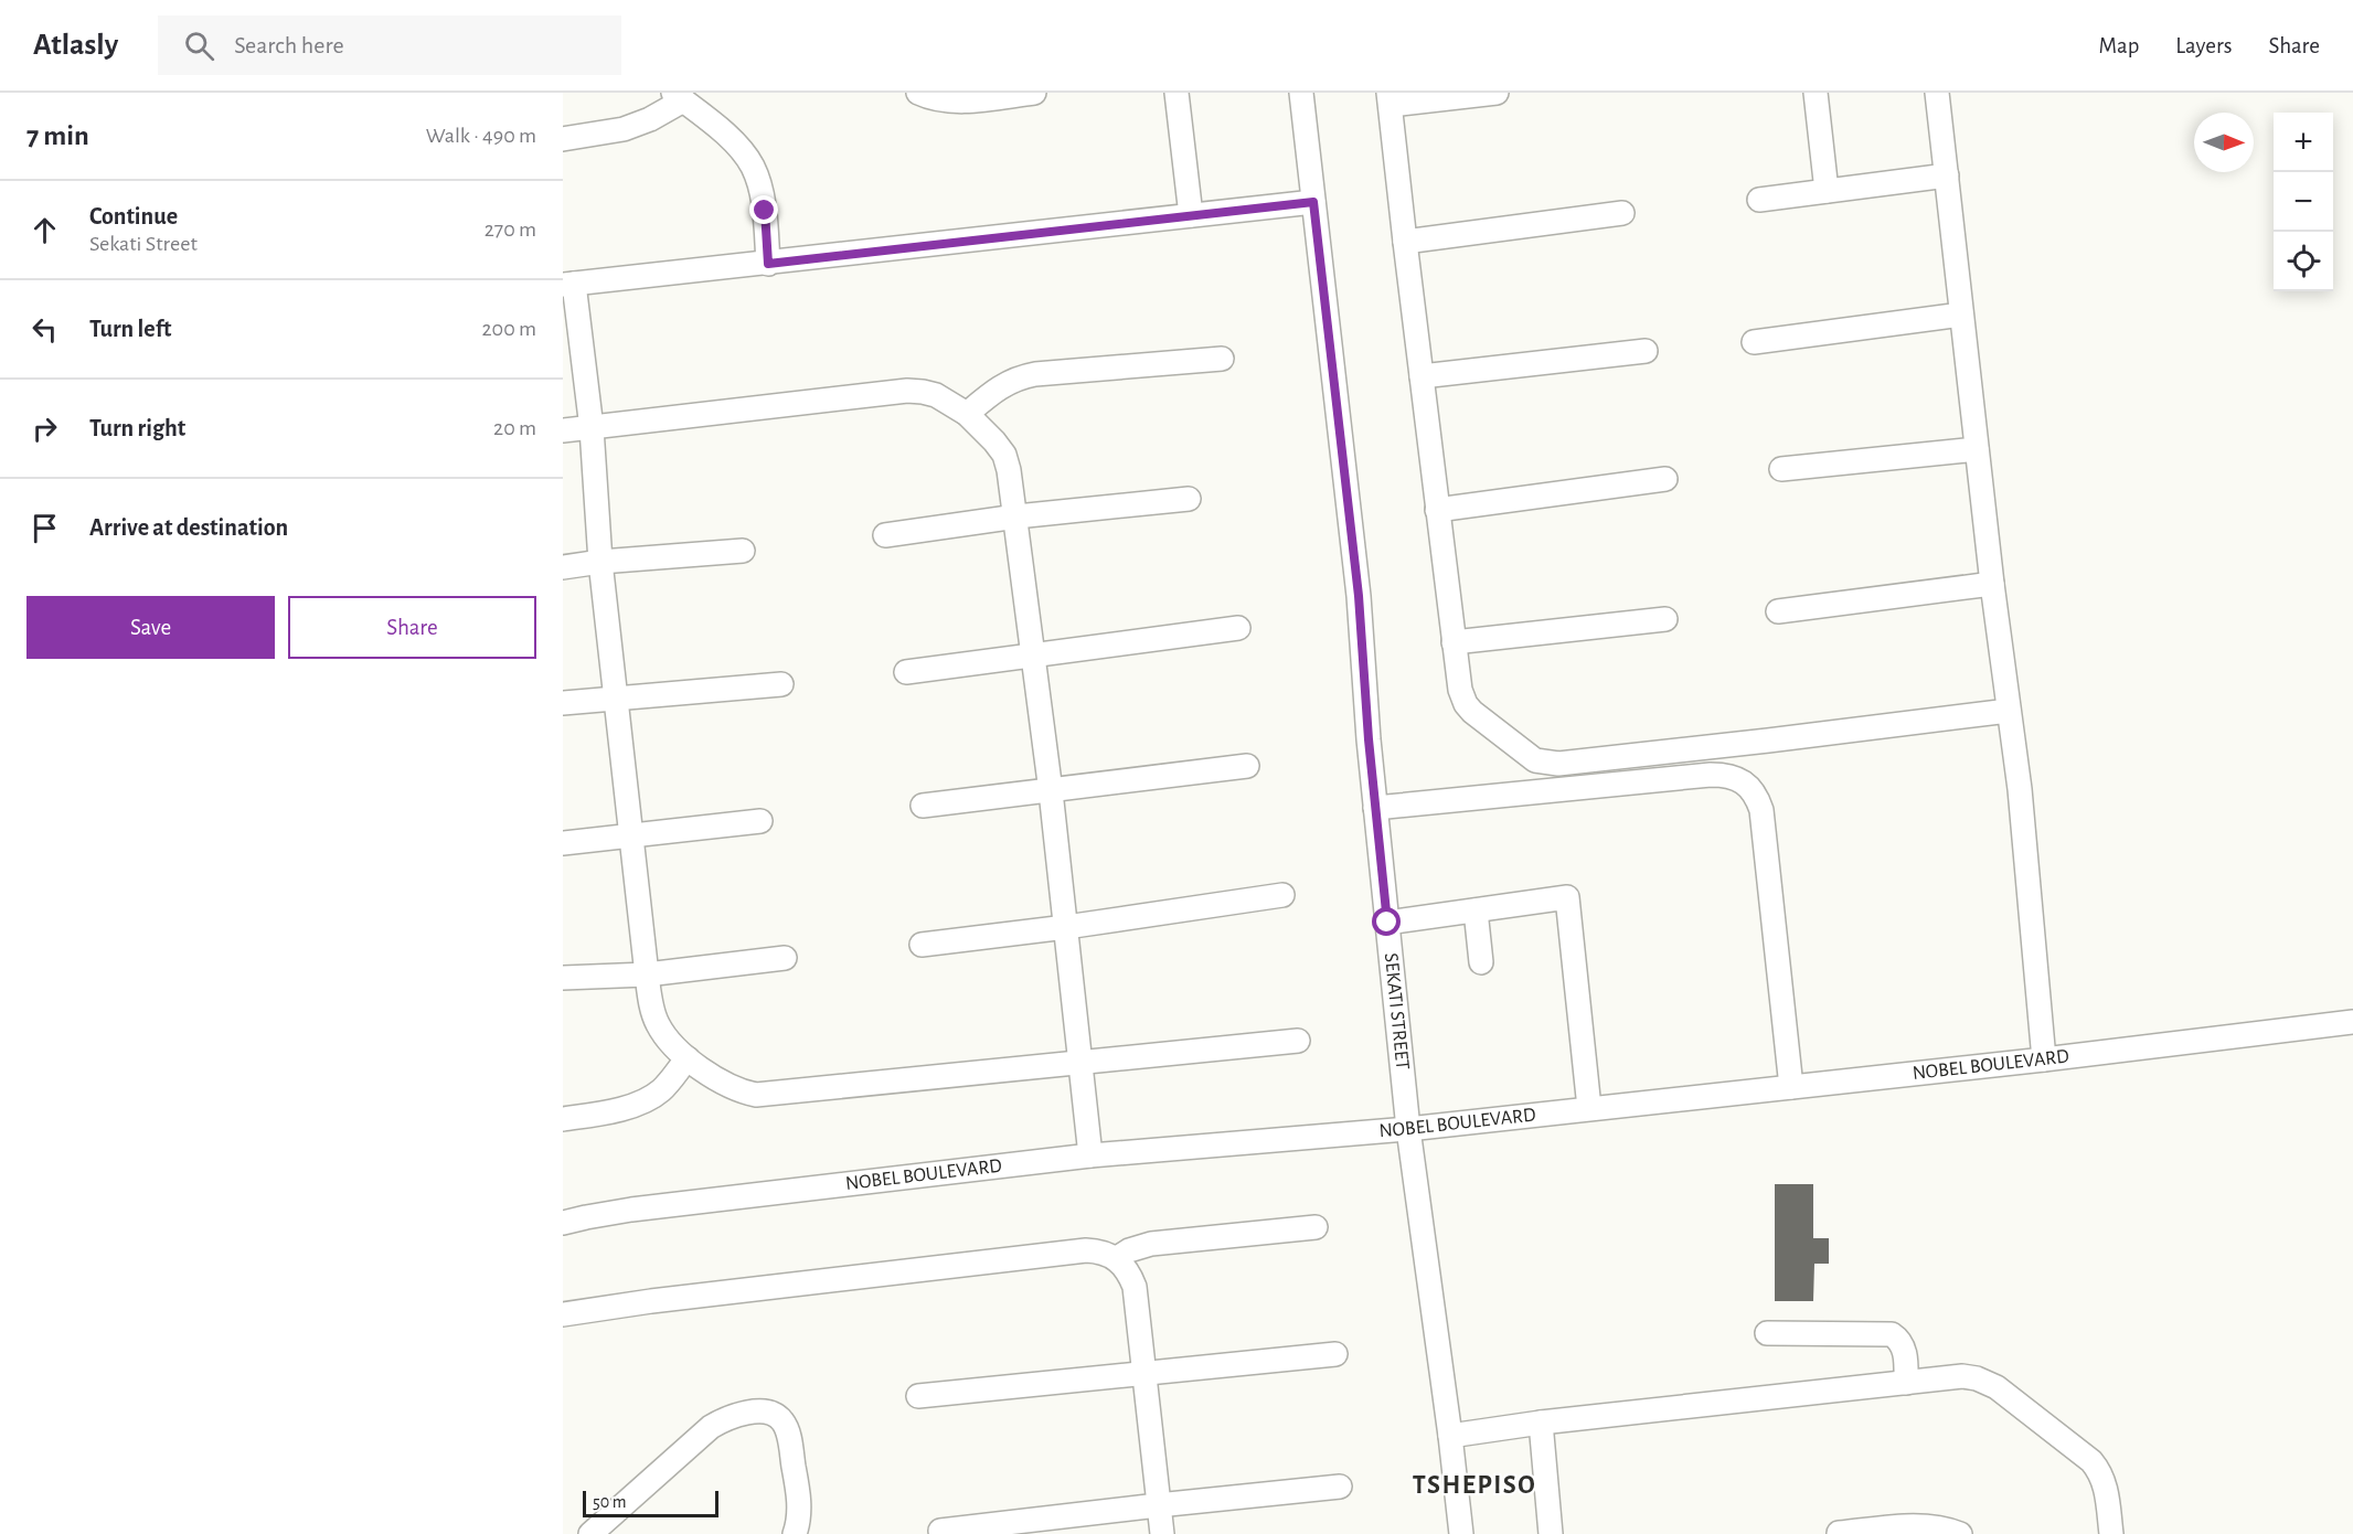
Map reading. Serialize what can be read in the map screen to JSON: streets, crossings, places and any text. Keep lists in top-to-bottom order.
{
  "streets": {
    "street": ["SEKATI STREET", "NOBEL BOULEVARD"]
  },
  "crossings": [
    ["SEKATI STREET", "NOBEL BOULEVARD"]
  ],
  "districts": ["TSHEPISO"],
  "scale_bar": "50 m",
  "north": "right",
  "page": {
    "header": "Atlasly",
    "search": "Search here",
    "nav": ["Map", "Layers", "Share"],
    "heading": ["7 min", "Walk · 490 m"],
    "map_buttons": ["+", "−"],
    "list": [
      ["Continue", "Sekati Street", "270 m"],
      ["Turn left", "200 m"],
      ["Turn right", "20 m"],
      "Arrive at destination"
    ],
    "buttons": ["Save", "Share"],
    "scale": "50 m"
  }
}
